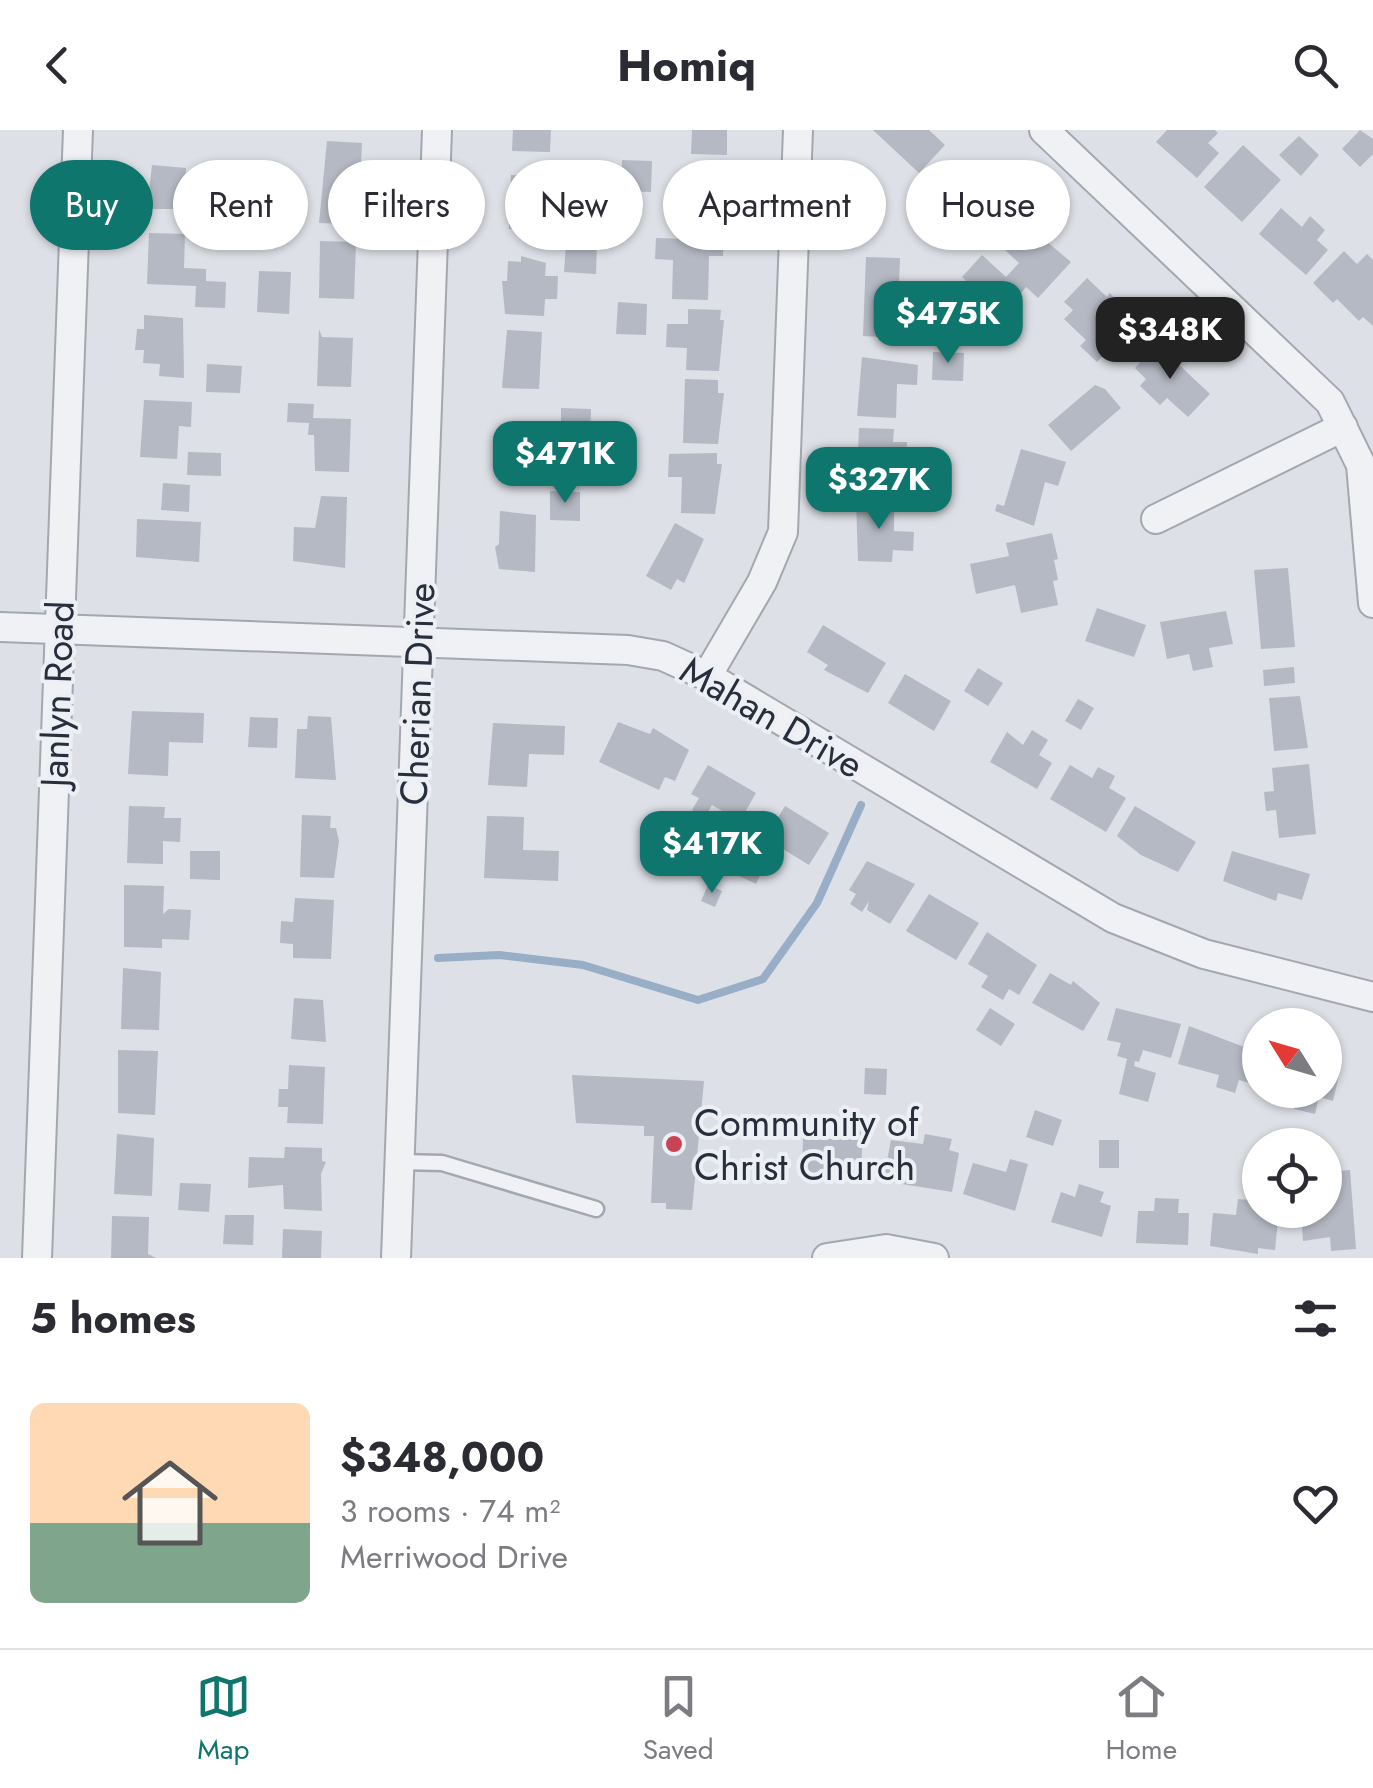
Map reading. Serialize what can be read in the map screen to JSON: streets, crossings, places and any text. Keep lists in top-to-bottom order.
{
  "streets": {
    "street": ["Janlyn Road", "Cherian Drive", "Mahan Drive"]
  },
  "crossings": [
    ["Janlyn Road", "Mahan Drive"],
    ["Cherian Drive", "Mahan Drive"]
  ],
  "places": ["Community of Christ Church"],
  "north": "top left",
  "page": {
    "header": "Homiq",
    "chip": [
      "Buy",
      "Rent",
      "Filters",
      "New",
      "Apartment",
      "House"
    ],
    "price": [
      "$475K",
      "$348K",
      "$471K",
      "$327K",
      "$417K"
    ],
    "heading": "5 homes",
    "list": [
      {
        "name": "$348,000",
        "note": "3 rooms · 74 m² · Merriwood Drive"
      }
    ],
    "tabs": ["Map", "Saved", "Home"]
  }
}
